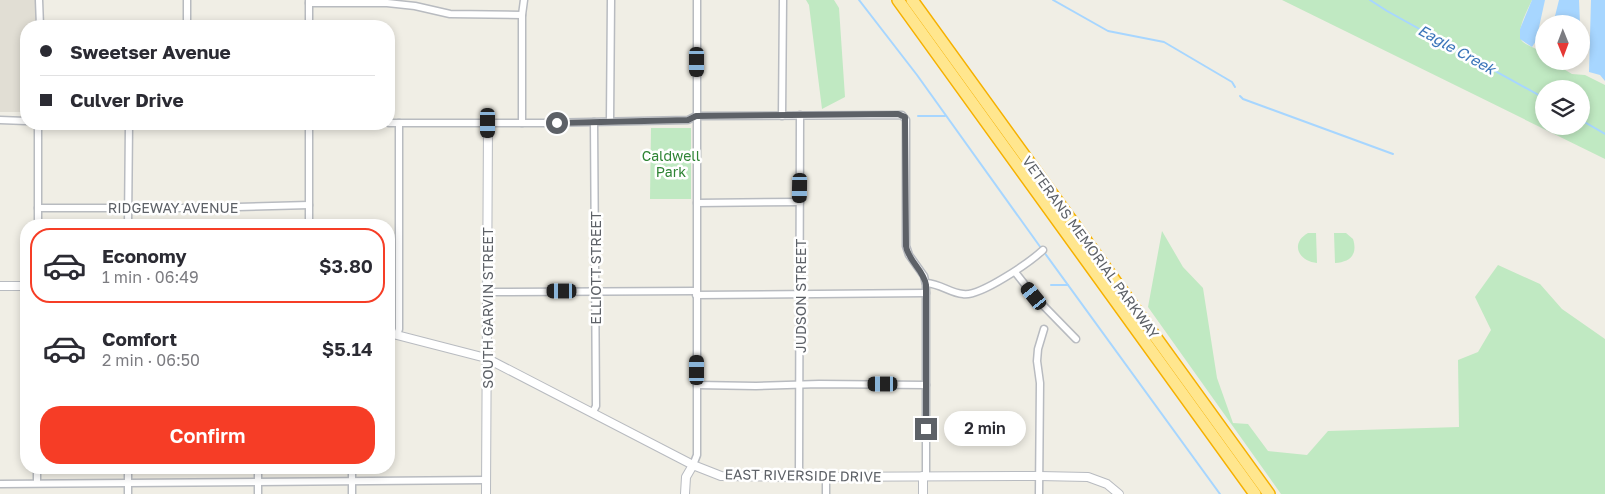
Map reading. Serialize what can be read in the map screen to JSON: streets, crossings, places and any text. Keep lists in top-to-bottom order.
{
  "streets": {
    "highway": ["VETERANS MEMORIAL PARKWAY"],
    "street": [
      "RIDGEWAY AVENUE",
      "ELLIOTT STREET",
      "JUDSON STREET",
      "SOUTH GARVIN STREET",
      "EAST RIVERSIDE DRIVE"
    ]
  },
  "crossings": [
    ["ELLIOTT STREET", "EAST RIVERSIDE DRIVE"],
    ["JUDSON STREET", "EAST RIVERSIDE DRIVE"],
    ["SOUTH GARVIN STREET", "EAST RIVERSIDE DRIVE"]
  ],
  "water": ["Eagle Creek"],
  "parks": ["Caldwell Park"],
  "north": "bottom",
  "page": {
    "banner": ["Sweetser Avenue", "Culver Drive"],
    "list": [
      {
        "name": "Economy",
        "note": "1 min · 06:49",
        "value": "$3.80"
      },
      {
        "name": "Comfort",
        "note": "2 min · 06:50",
        "value": "$5.14"
      }
    ],
    "buttons": "Confirm",
    "bubble": "2 min"
  }
}
